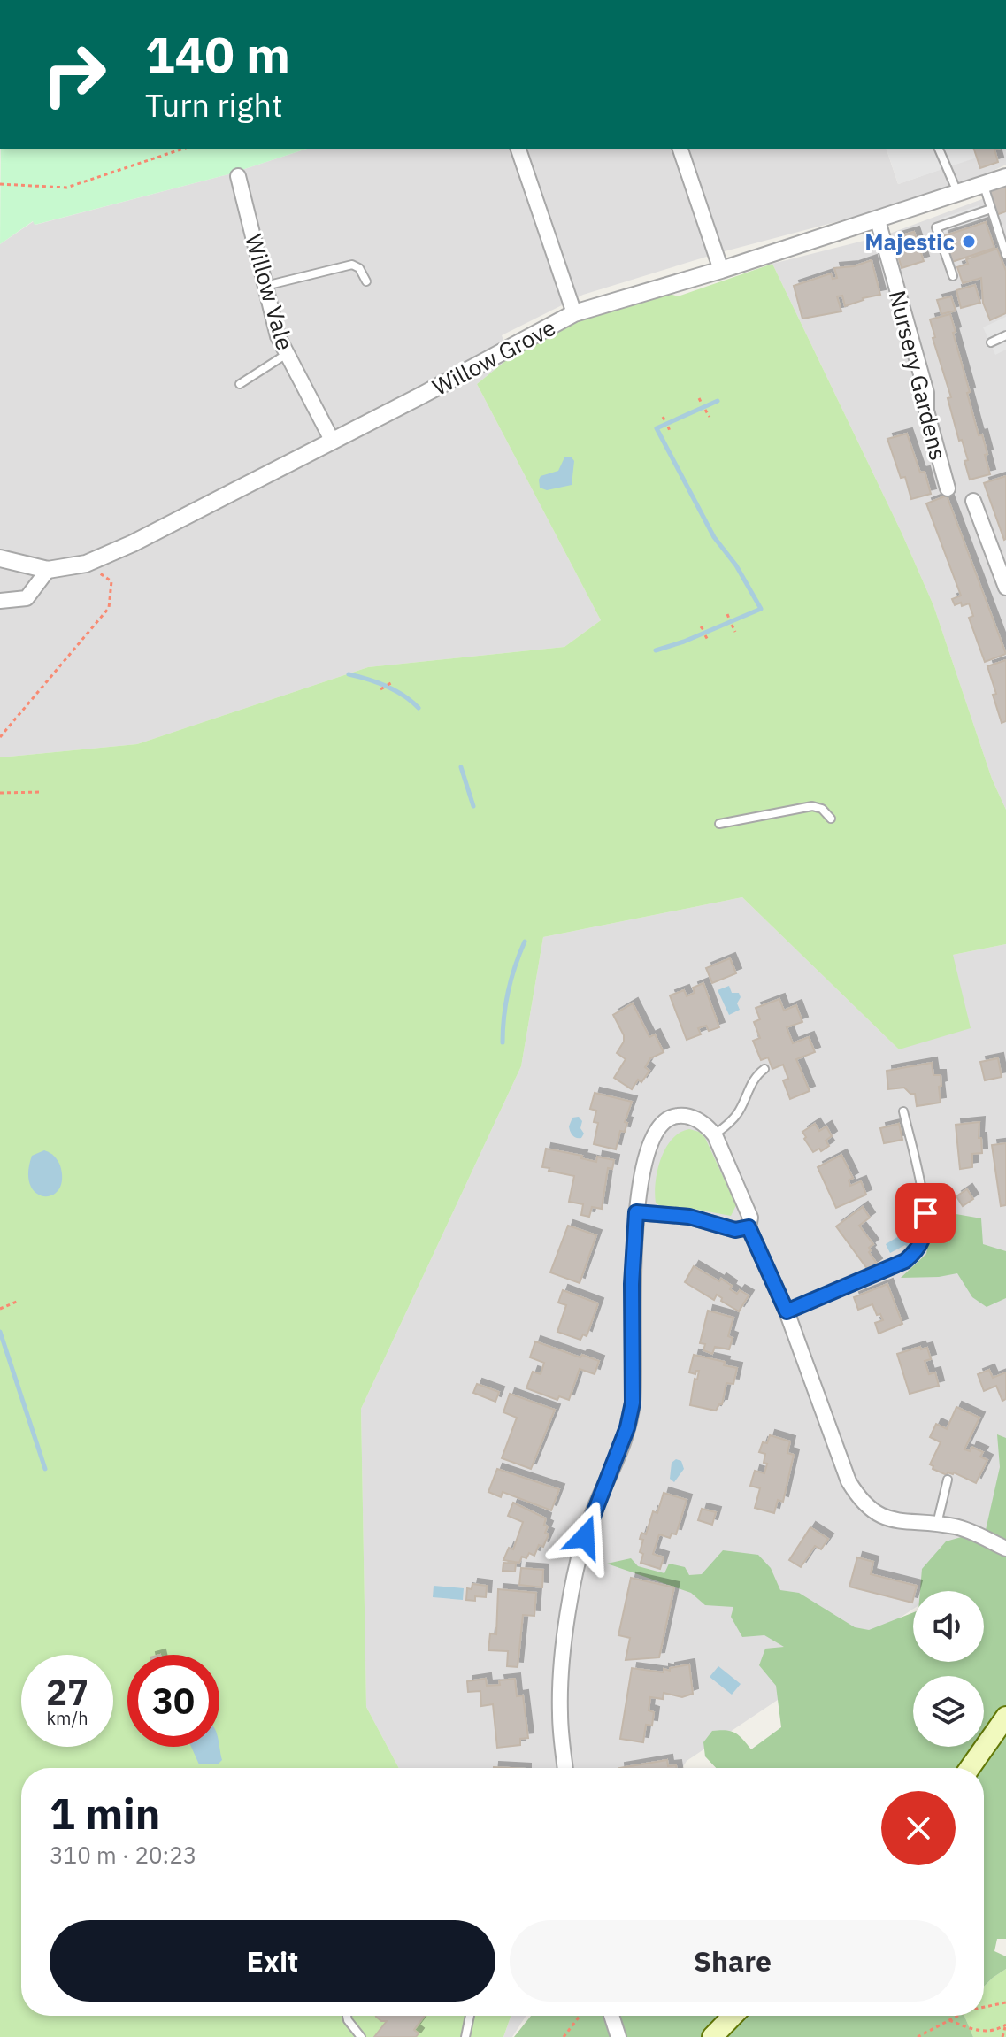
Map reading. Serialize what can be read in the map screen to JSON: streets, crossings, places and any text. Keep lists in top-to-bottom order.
{
  "streets": {
    "street": ["Willow Vale", "Willow Grove", "Nursery Gardens"]
  },
  "crossings": [
    ["Willow Vale", "Willow Grove"],
    ["Willow Grove", "Nursery Gardens"]
  ],
  "places": ["Majestic"],
  "page": {
    "turn": ["140 m", "Turn right"],
    "speed": "27 km/h",
    "limit": "30",
    "heading": ["1 min", "310 m · 20:23"],
    "buttons": ["Exit", "Share"]
  }
}
